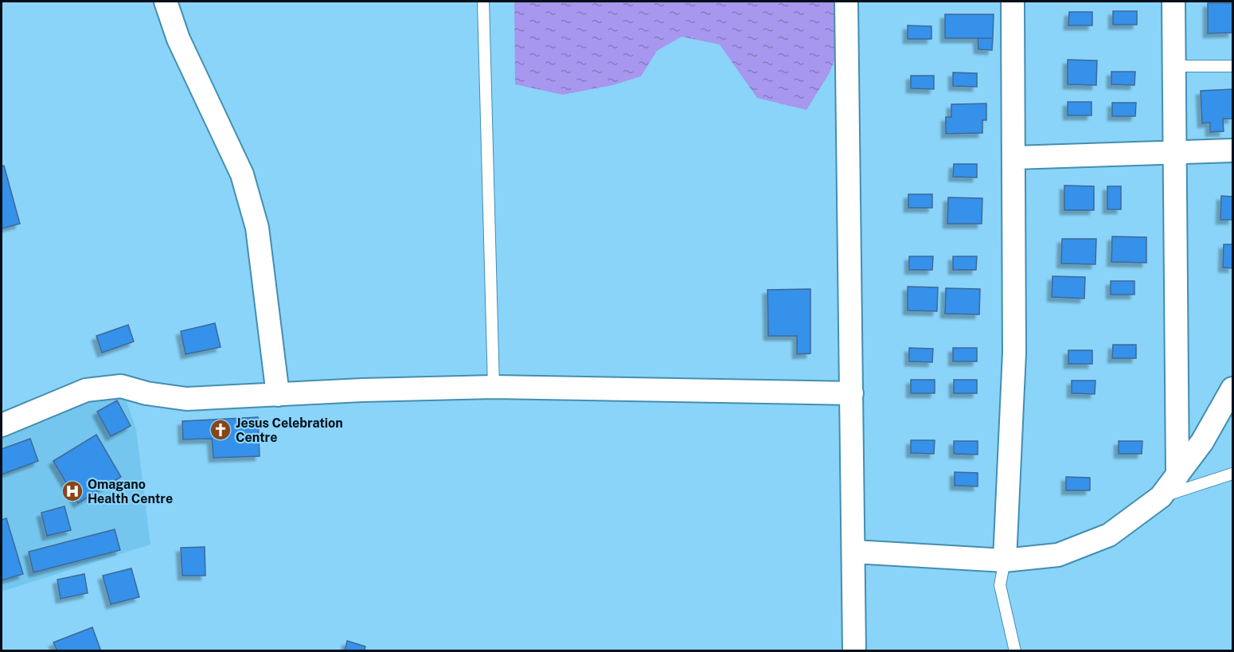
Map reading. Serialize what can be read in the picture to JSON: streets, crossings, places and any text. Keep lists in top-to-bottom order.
{
  "places": {
    "church": ["Jesus Celebration Centre"],
    "hospital": ["Omagano Health Centre"]
  }
}
